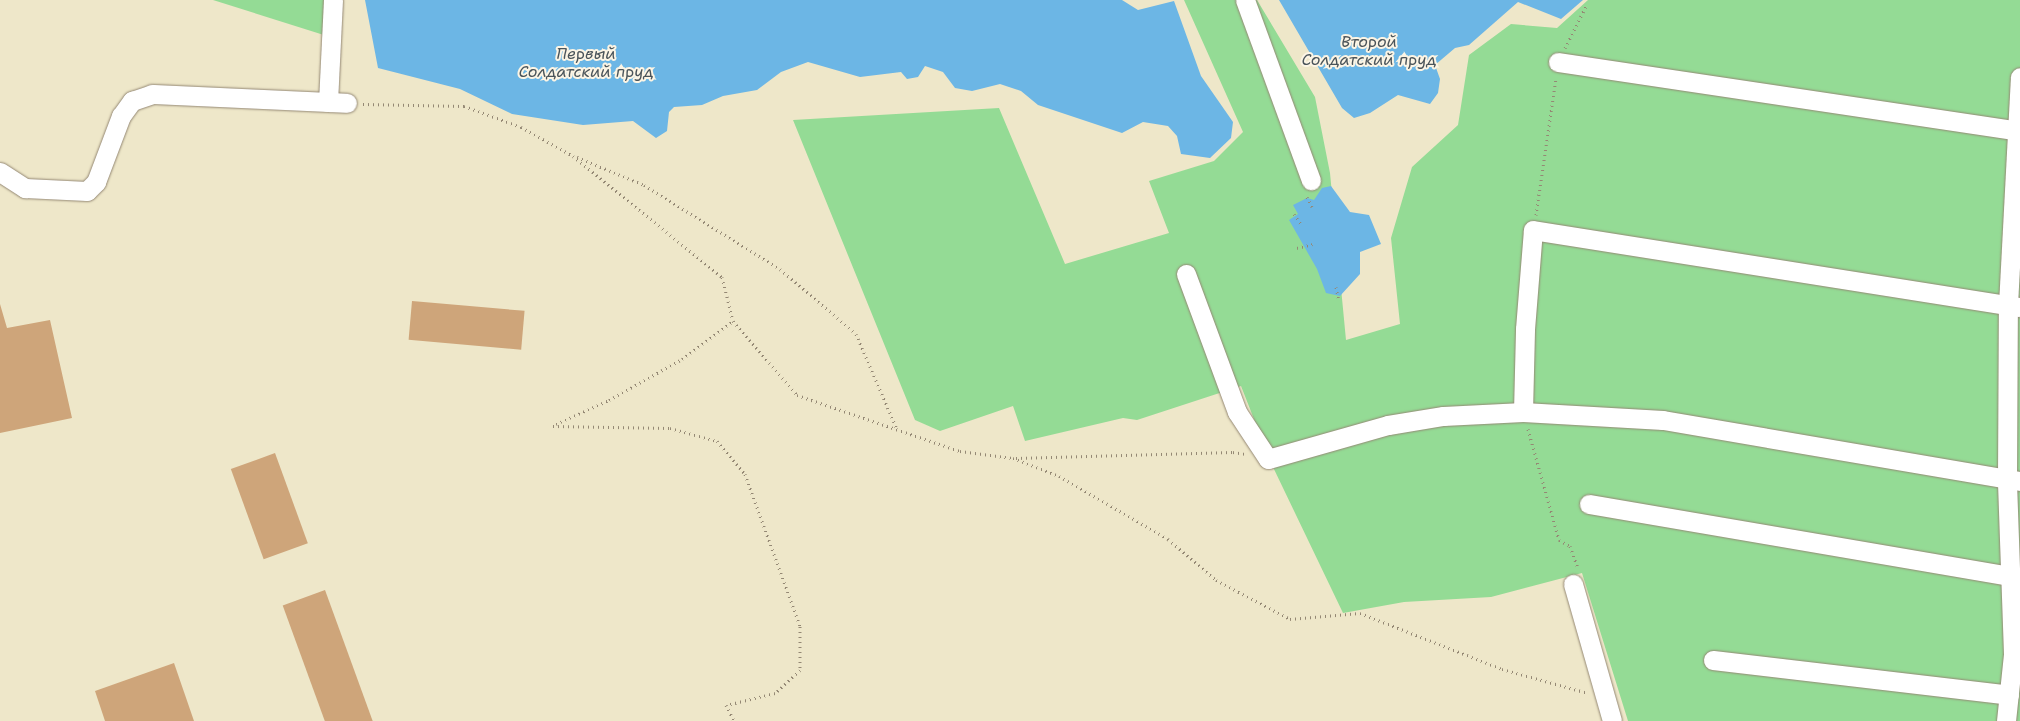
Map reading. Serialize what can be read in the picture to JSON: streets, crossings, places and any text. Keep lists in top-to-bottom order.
{
  "water": ["Второй Солдатский пруд", "Первый Солдатский пруд"]
}
